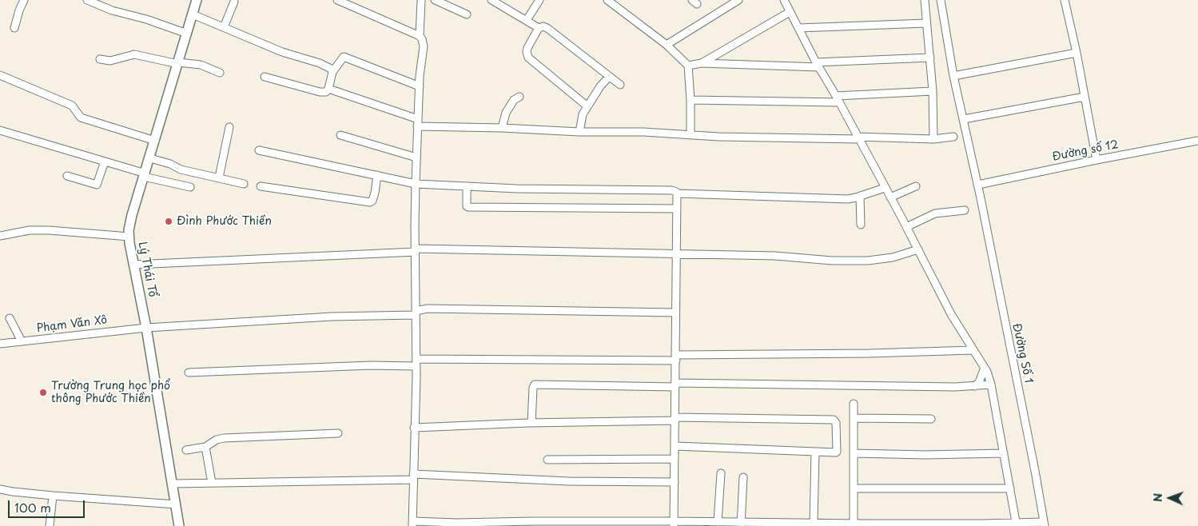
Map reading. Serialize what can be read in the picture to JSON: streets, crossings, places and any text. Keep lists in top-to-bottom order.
{
  "streets": {
    "main road": ["Lý Thái Tổ"],
    "street": ["Đường số 12", "Phạm Văn Xô", "Đường Số 1"]
  },
  "crossings": [
    ["Đường số 12", "Đường Số 1"],
    ["Lý Thái Tổ", "Phạm Văn Xô"]
  ],
  "places": ["Đình Phước Thiền", "Trường Trung học phổ thông Phước Thiền"],
  "scale_bar": "100 m",
  "north": "left"
}
